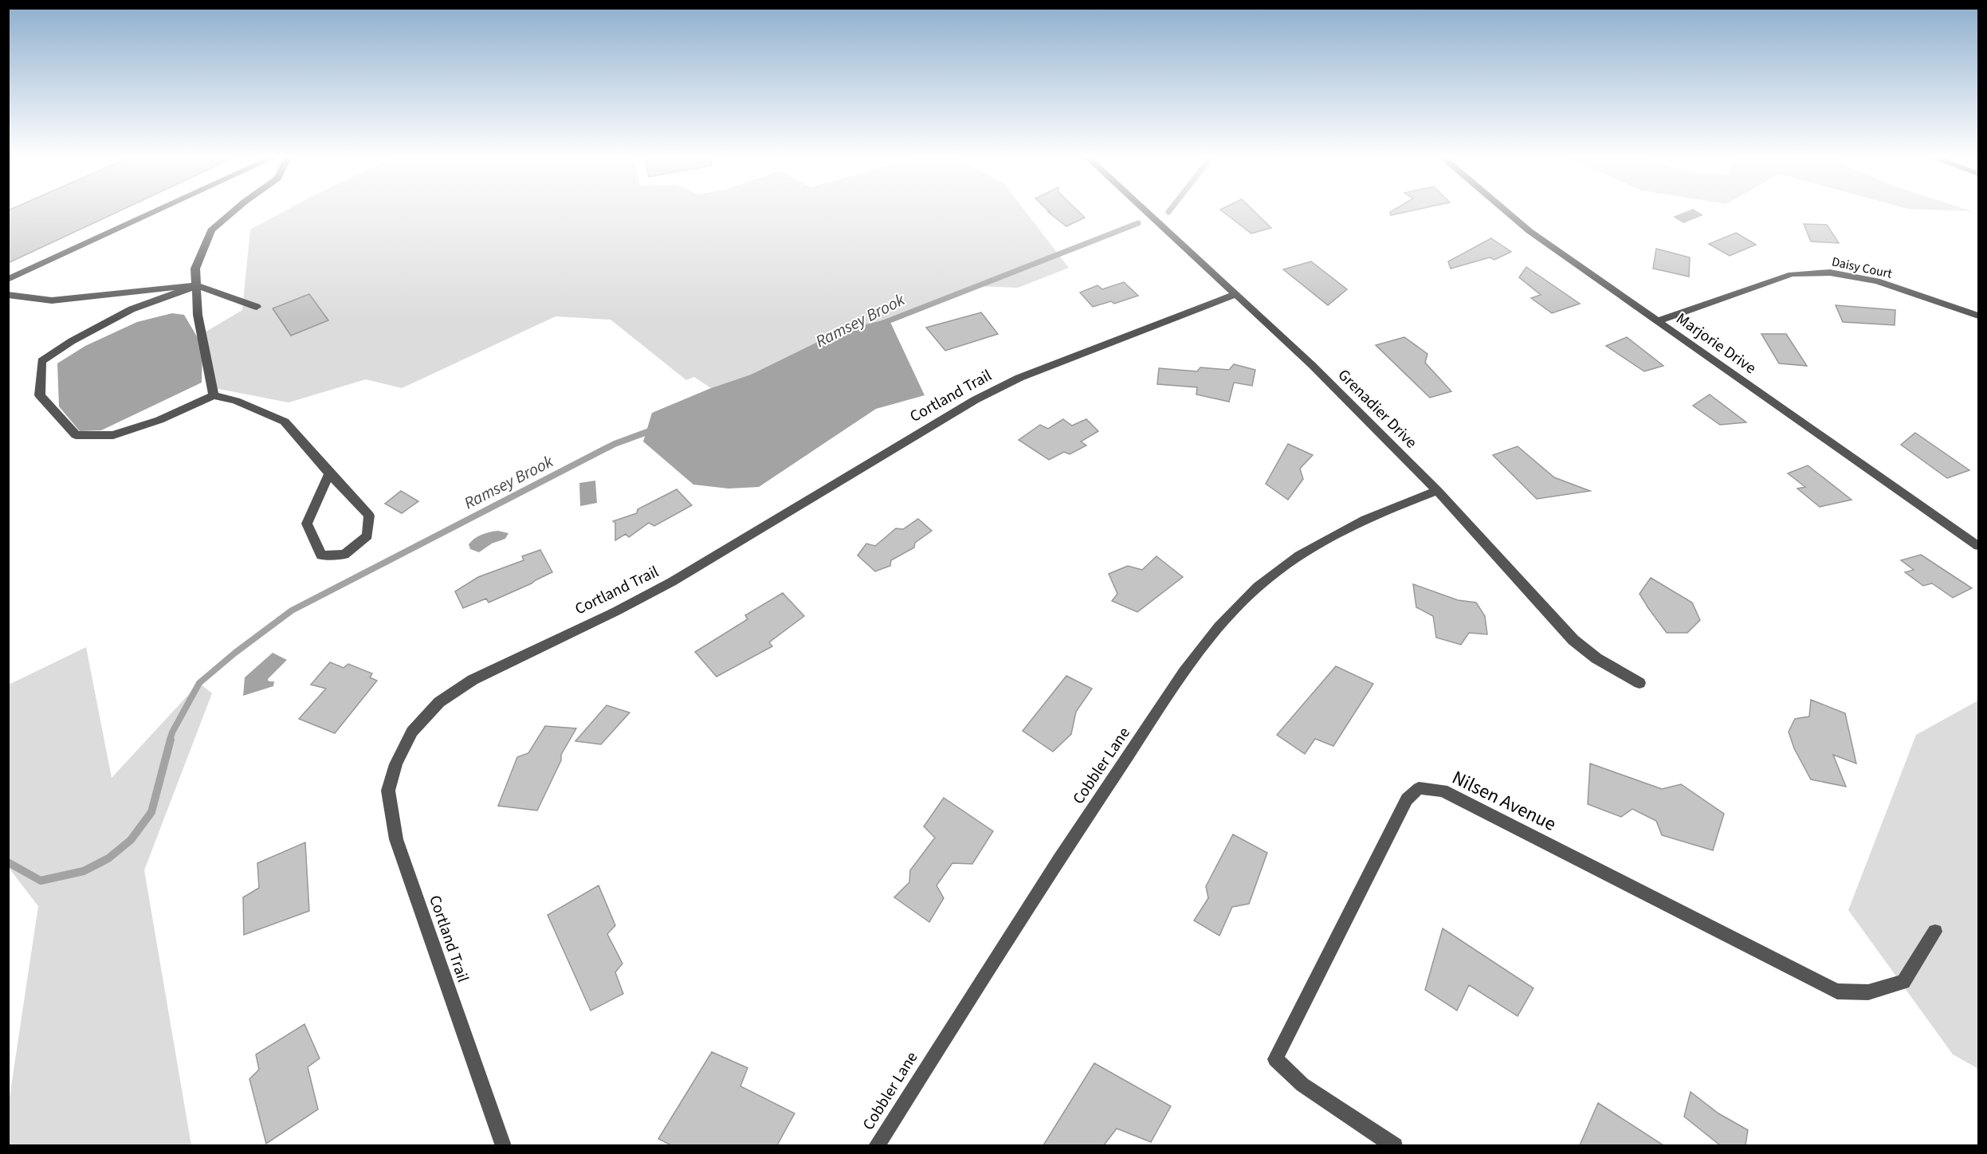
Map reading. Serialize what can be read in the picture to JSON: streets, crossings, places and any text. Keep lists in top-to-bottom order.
{
  "streets": {
    "street": [
      "Daisy Court",
      "Marjorie Drive",
      "Cortland Trail",
      "Grenadier Drive",
      "Cobbler Lane",
      "Nilsen Avenue"
    ]
  },
  "crossings": [
    ["Daisy Court", "Marjorie Drive"],
    ["Cortland Trail", "Grenadier Drive"],
    ["Grenadier Drive", "Cobbler Lane"]
  ],
  "water": ["Ramsey Brook"]
}
